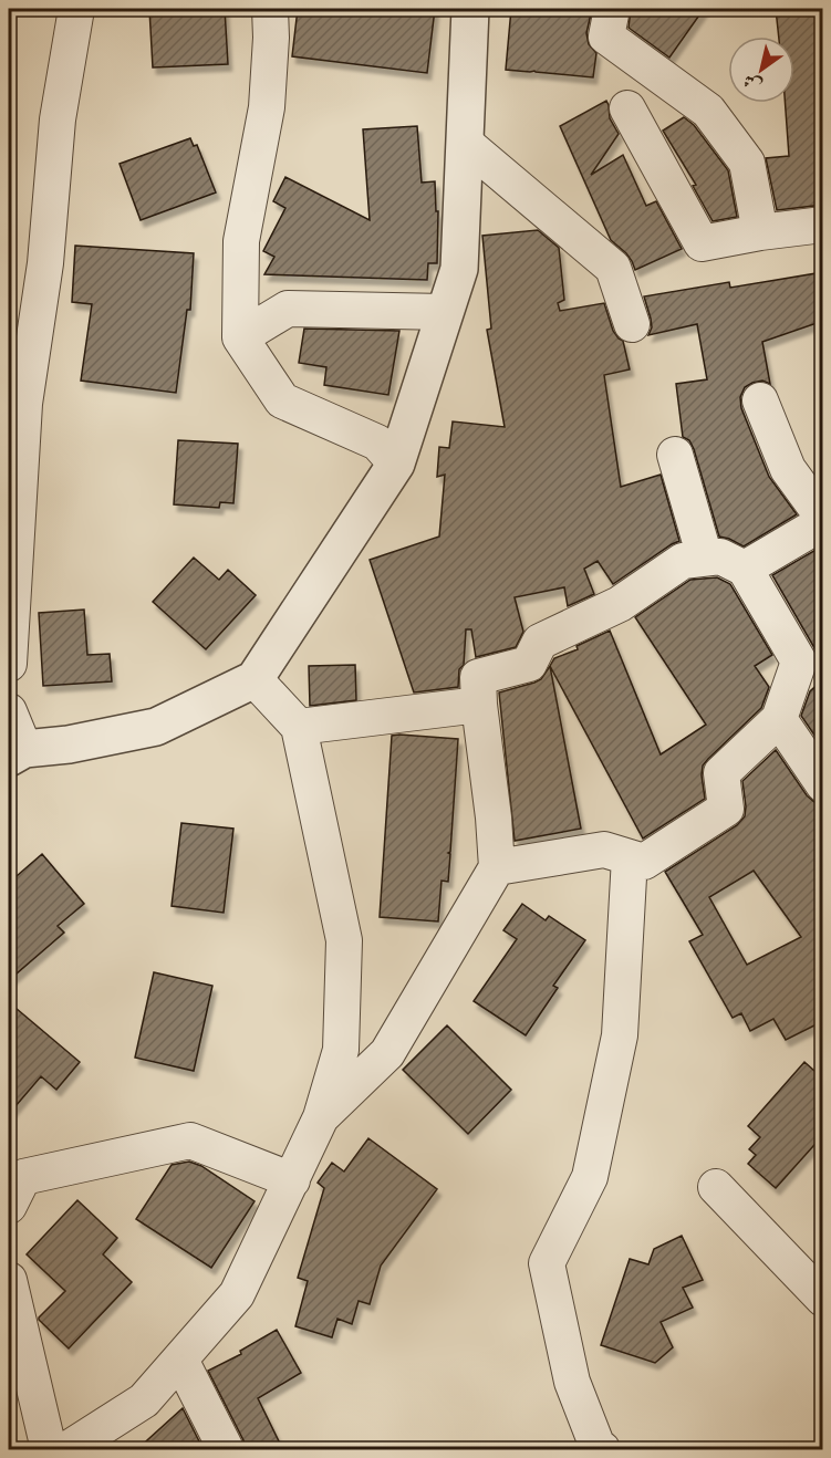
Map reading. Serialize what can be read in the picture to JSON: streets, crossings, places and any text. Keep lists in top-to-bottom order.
{
  "north": "bottom left"
}
